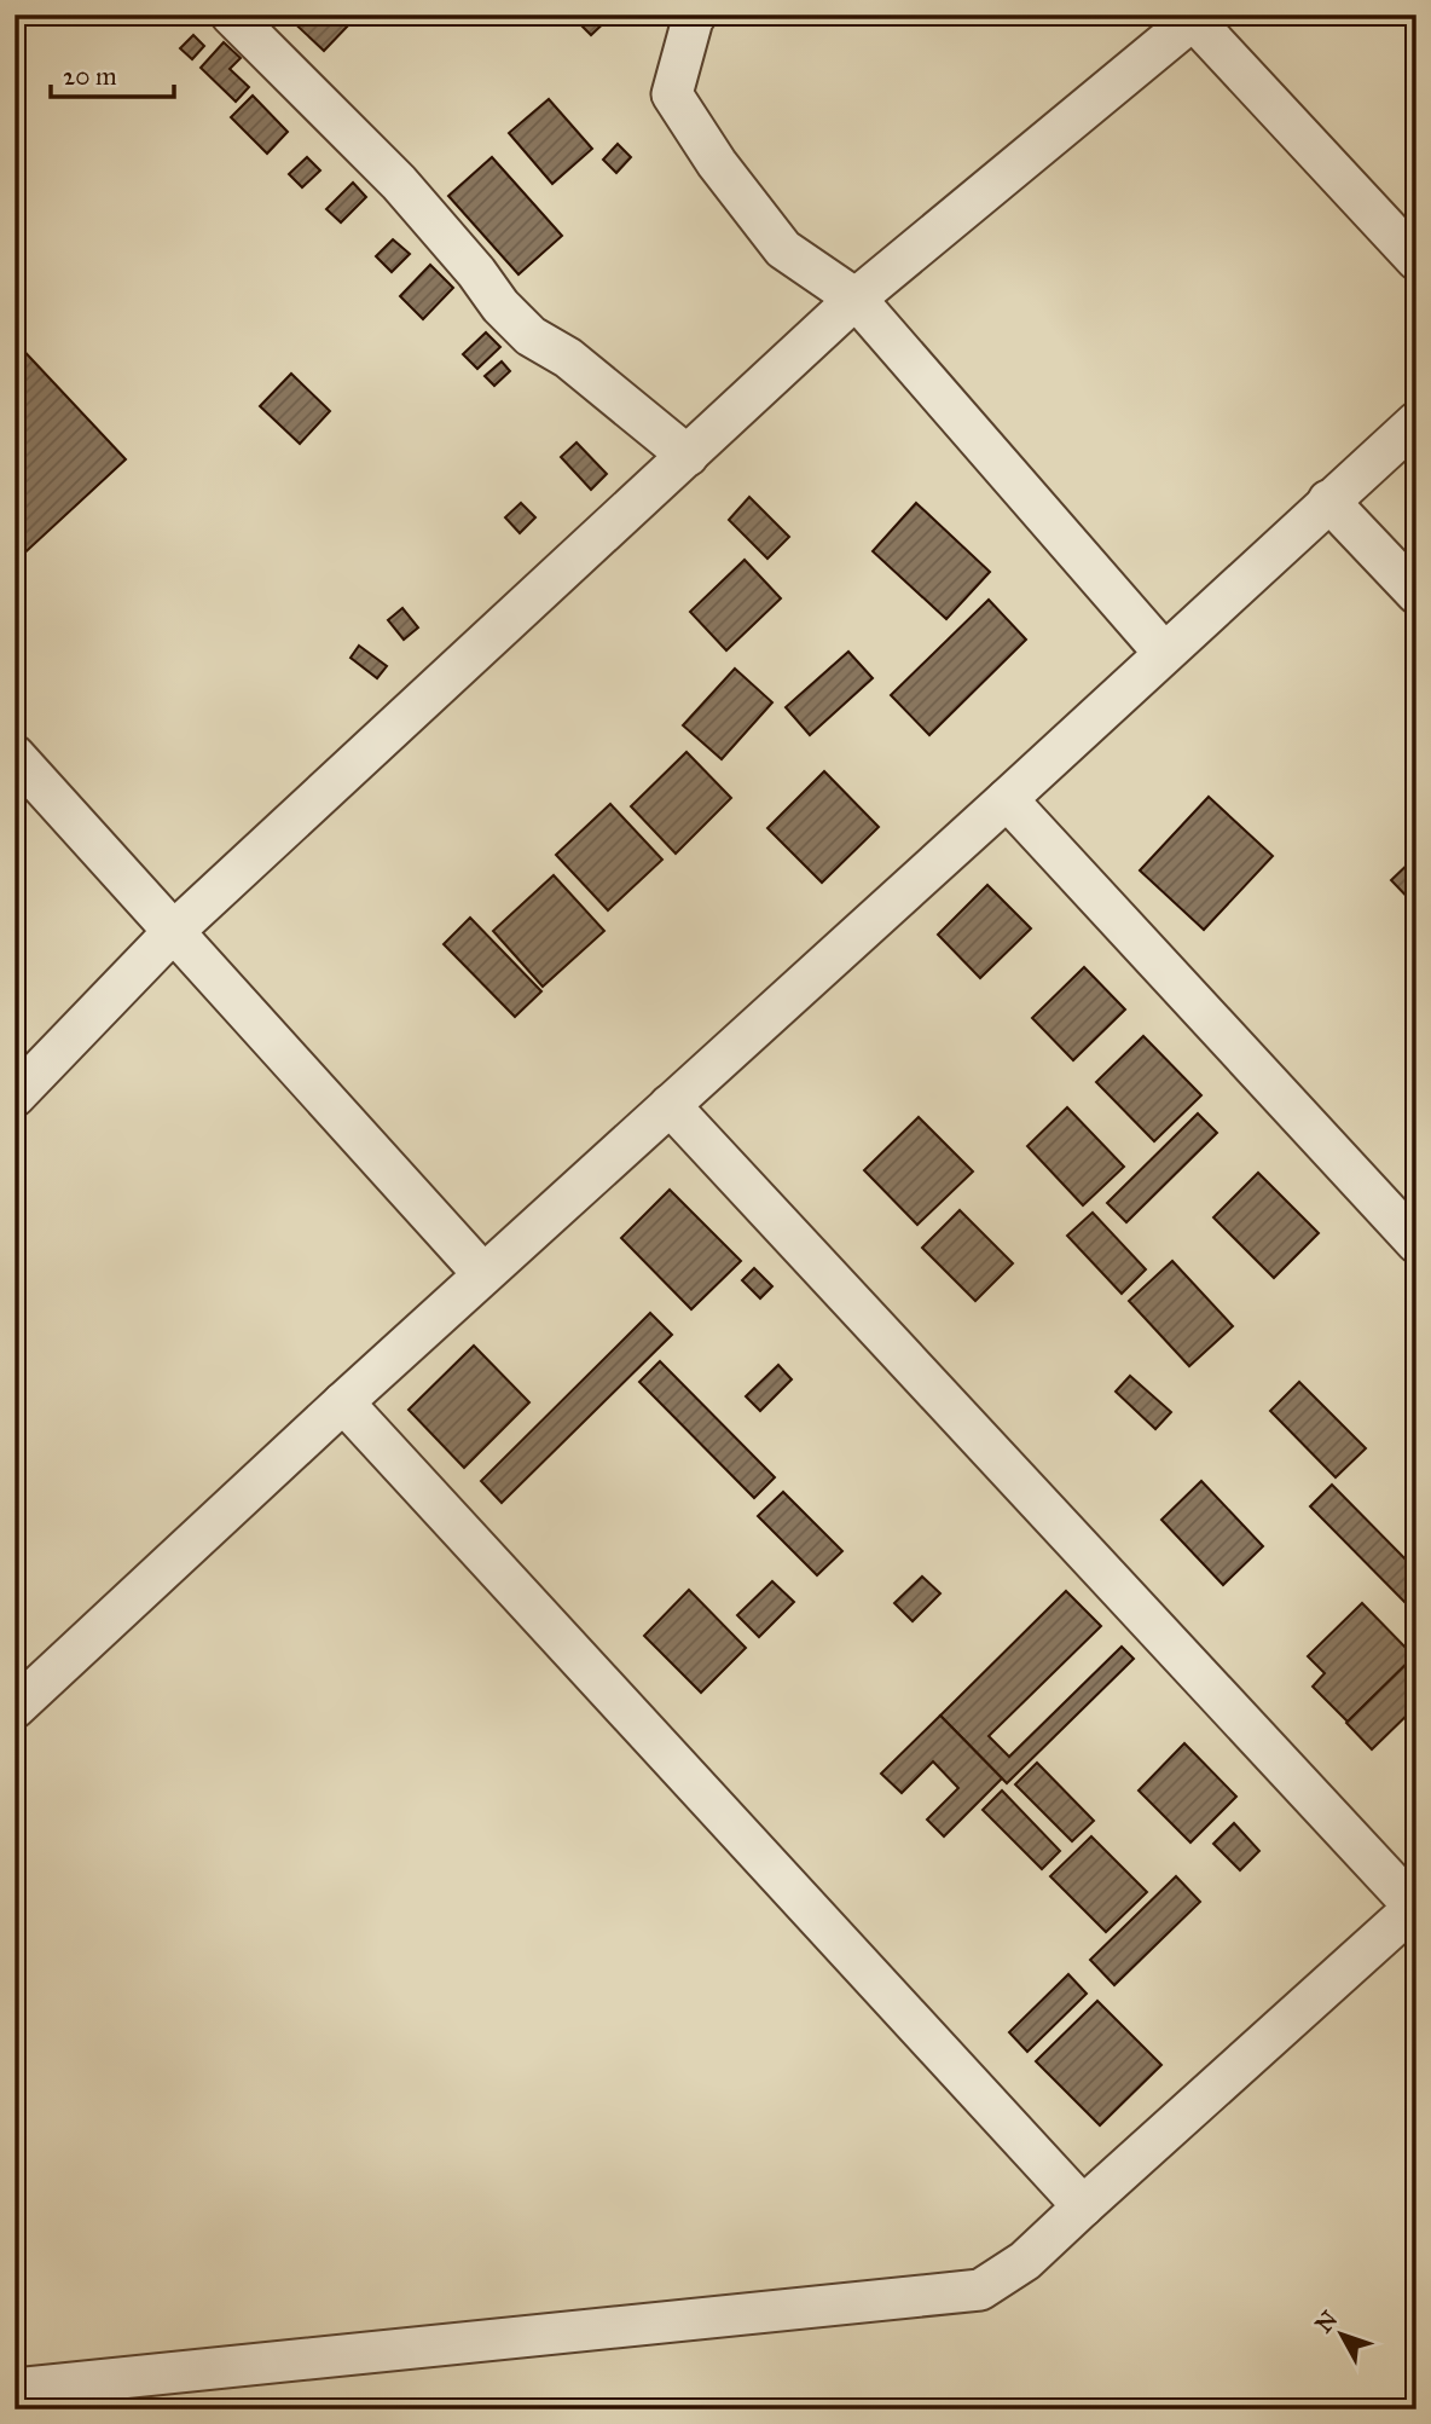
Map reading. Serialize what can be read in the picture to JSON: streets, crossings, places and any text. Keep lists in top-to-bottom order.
{
  "scale_bar": "20 m",
  "north": "top left"
}
